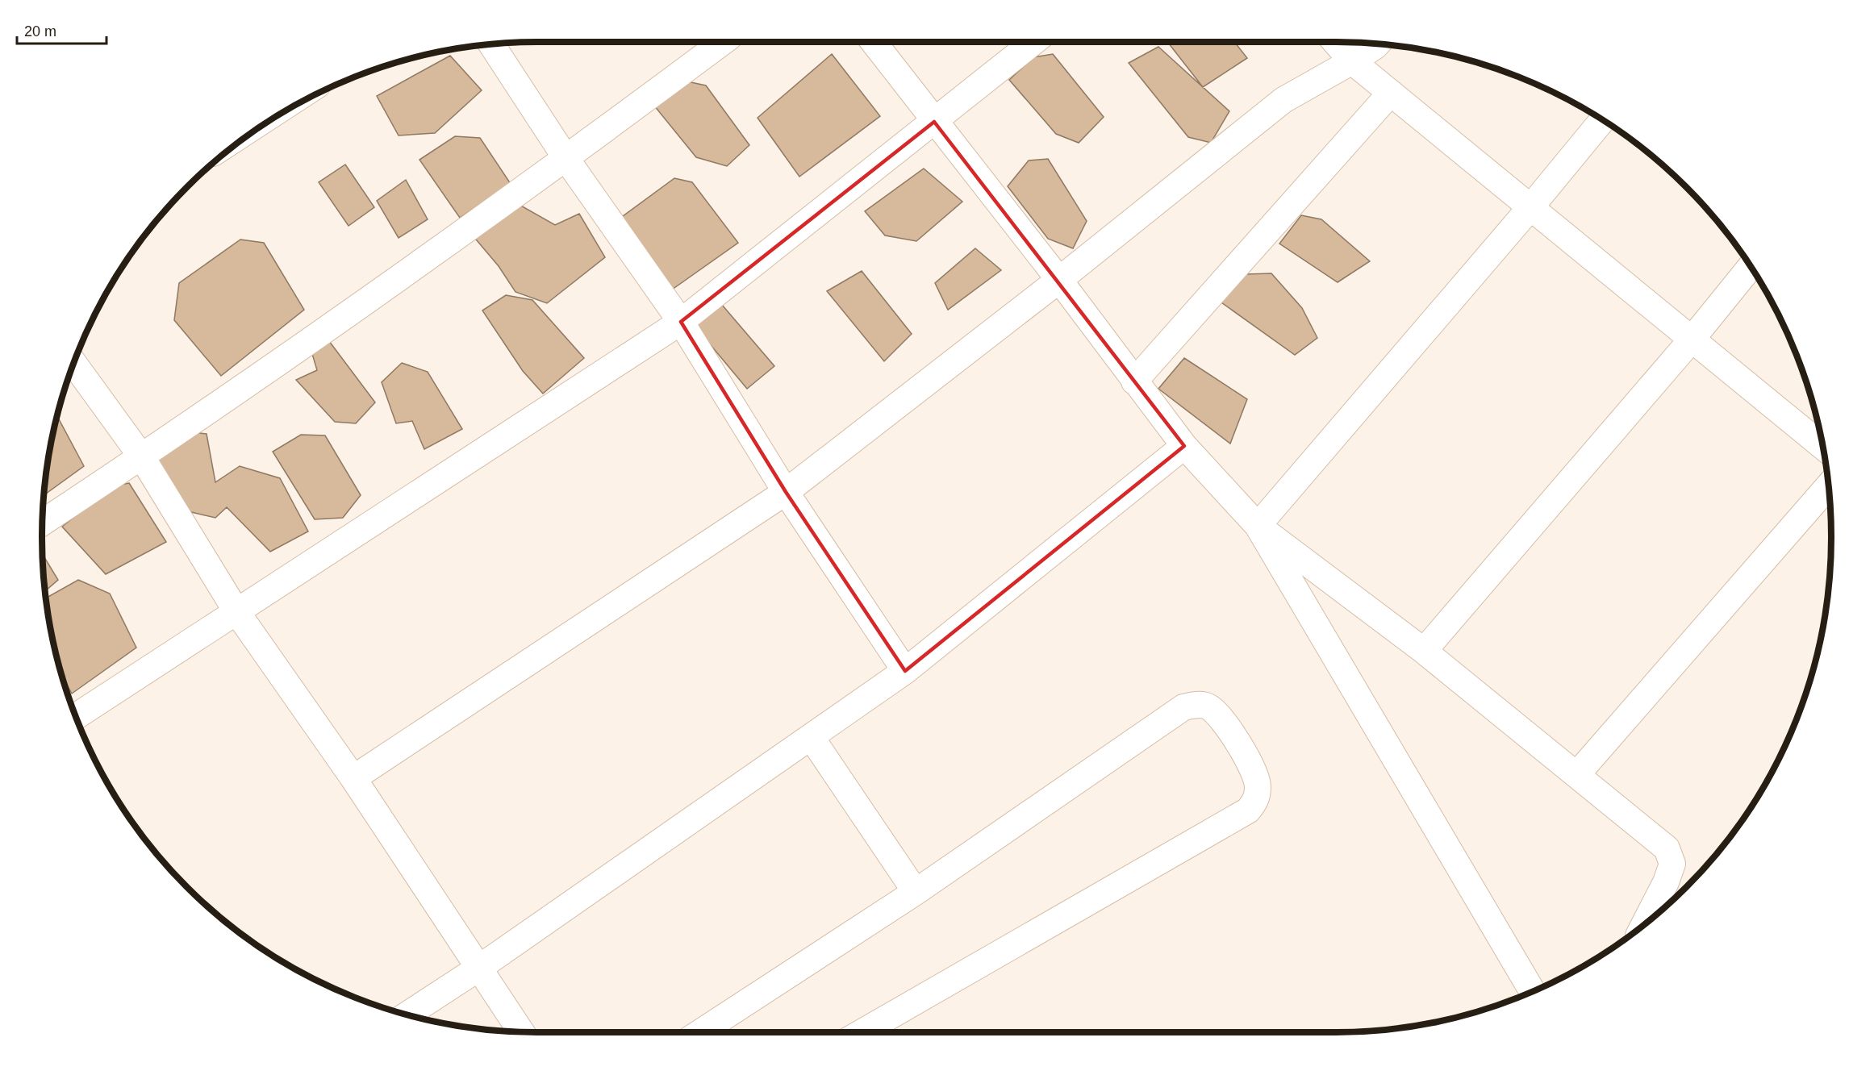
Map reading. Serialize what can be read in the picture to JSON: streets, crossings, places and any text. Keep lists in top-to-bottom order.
{
  "scale_bar": "20 m"
}
